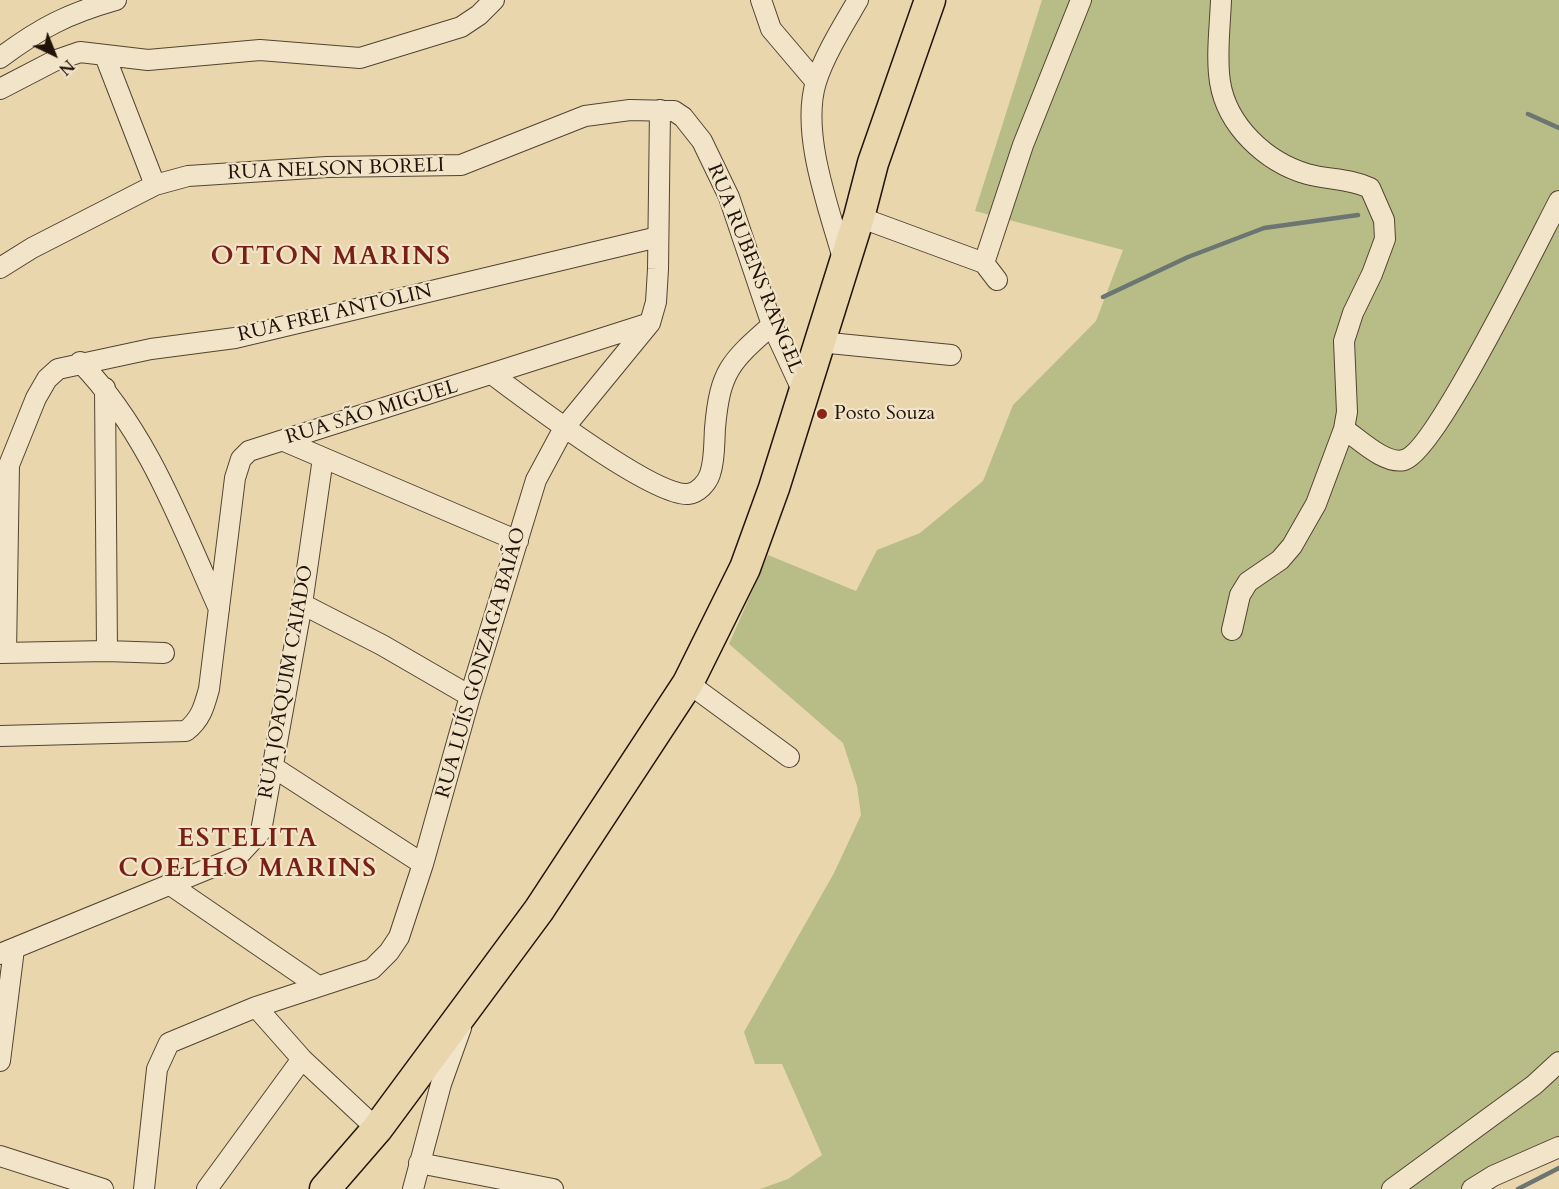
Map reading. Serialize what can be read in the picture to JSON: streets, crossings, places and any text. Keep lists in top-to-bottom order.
{
  "streets": {
    "street": [
      "RUA NELSON BORELI",
      "RUA RUBENS RANGEL",
      "RUA FREI ANTOLIN",
      "RUA SÃO MIGUEL",
      "RUA LUÍS GONZAGA BAIÃO",
      "RUA JOAQUIM CAIADO"
    ]
  },
  "crossings": [
    ["RUA NELSON BORELI", "RUA RUBENS RANGEL"],
    ["RUA SÃO MIGUEL", "RUA LUÍS GONZAGA BAIÃO"]
  ],
  "districts": ["OTTON MARINS", "ESTELITA COELHO MARINS"],
  "places": ["Posto Souza"],
  "north": "bottom right"
}
